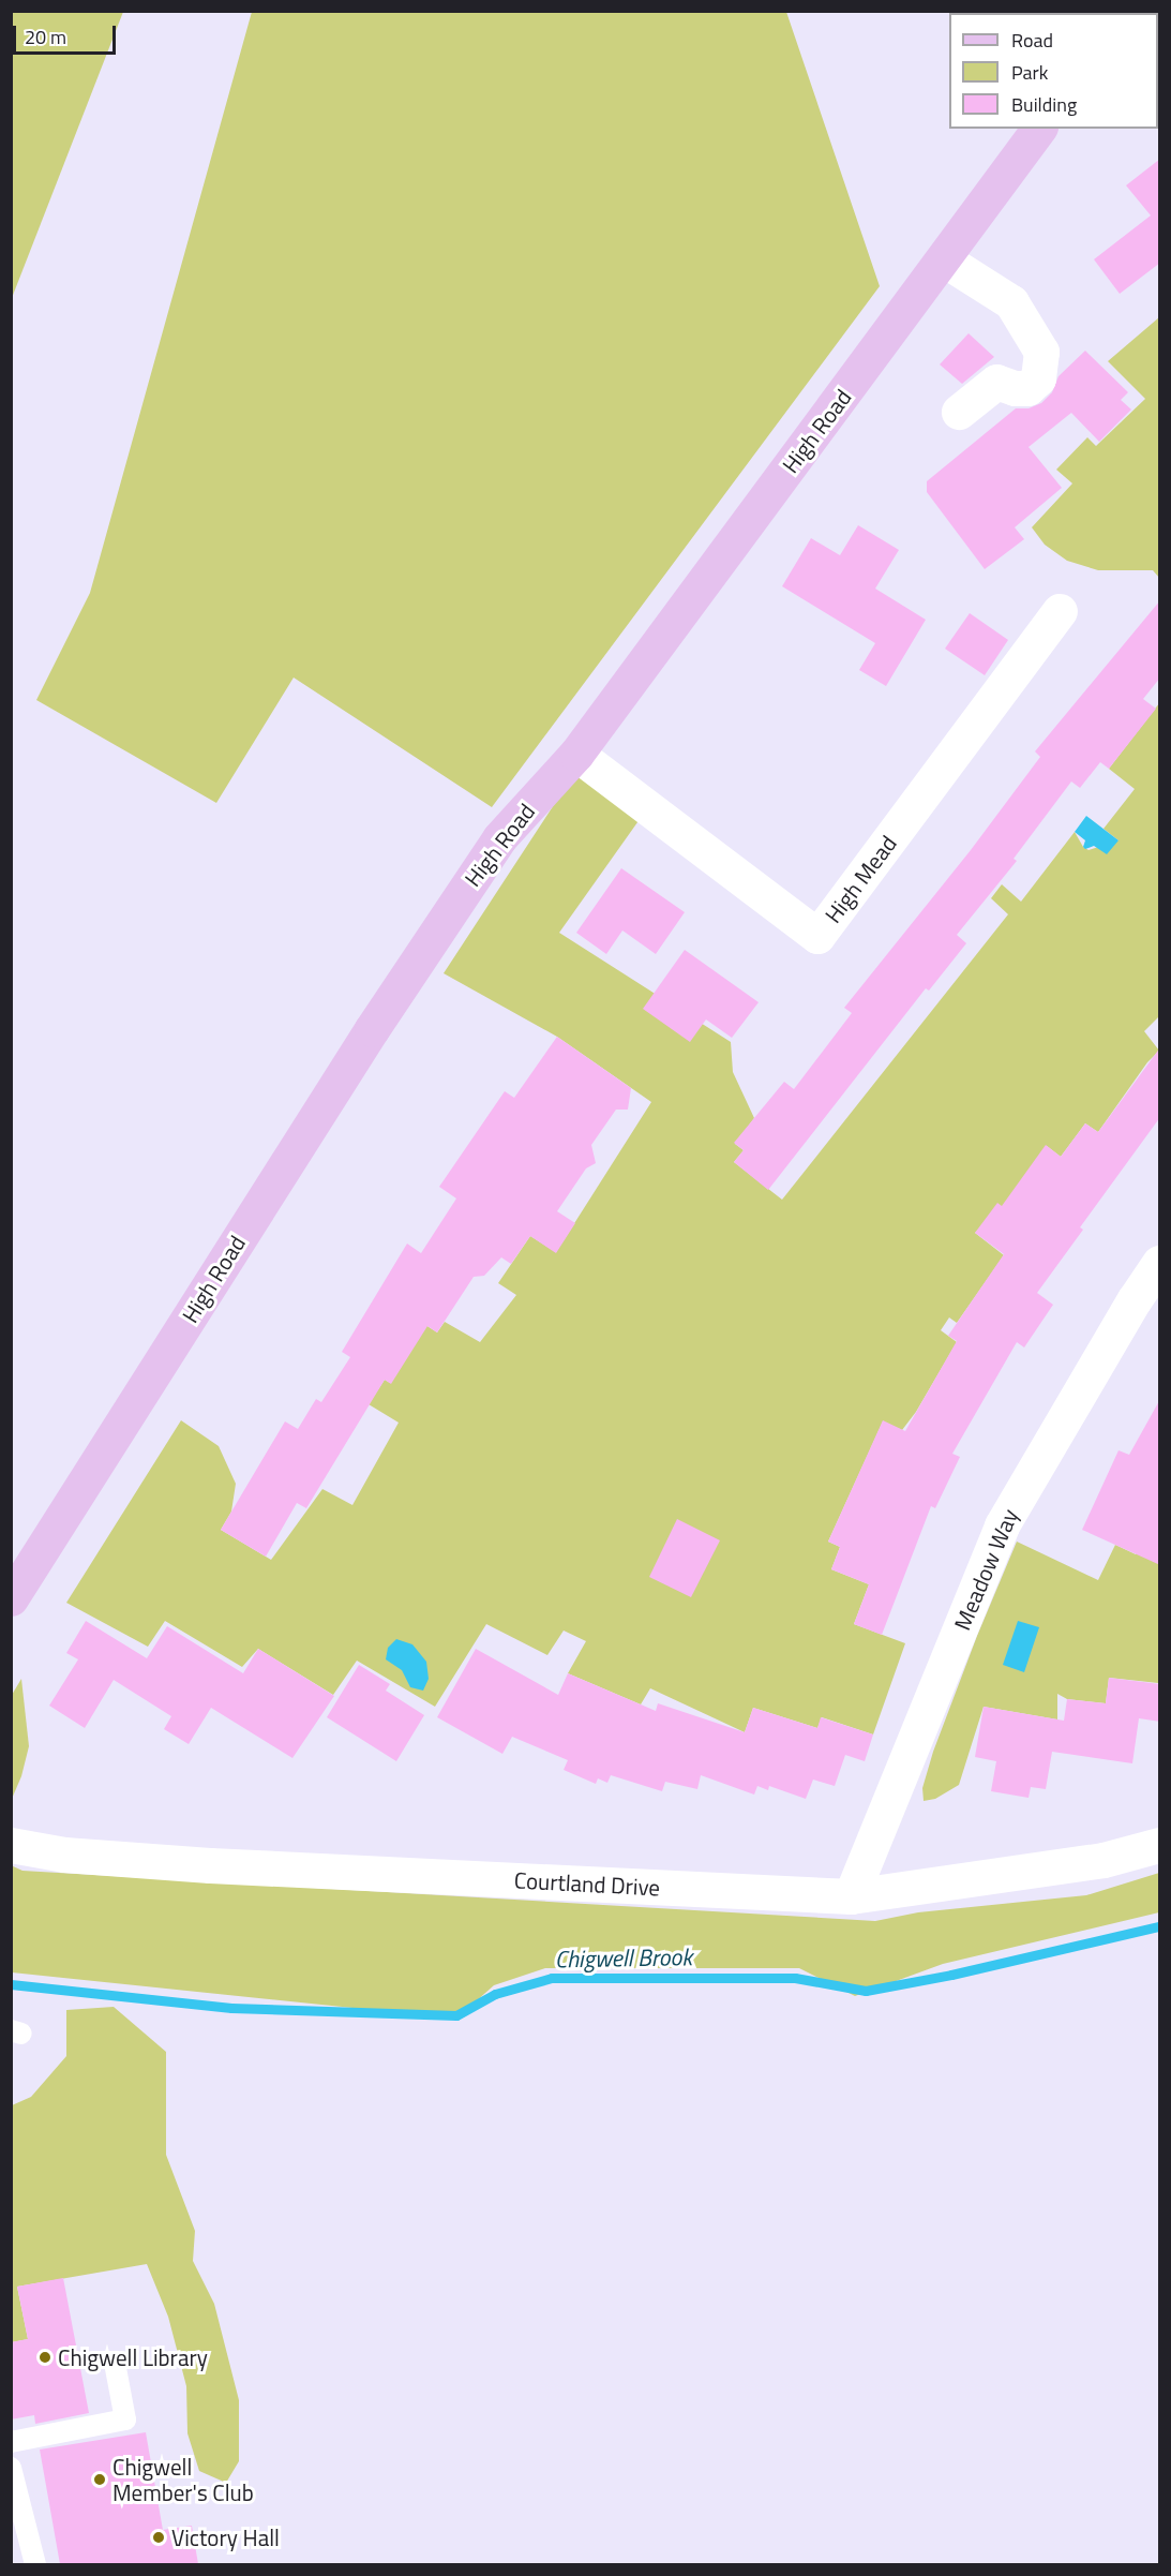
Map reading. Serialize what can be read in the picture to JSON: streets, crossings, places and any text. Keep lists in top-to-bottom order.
{
  "streets": {
    "main road": ["High Road"],
    "street": ["High Mead", "Meadow Way", "Courtland Drive"]
  },
  "crossings": [
    ["High Road", "High Mead"],
    ["Meadow Way", "Courtland Drive"]
  ],
  "water": ["Chigwell Brook"],
  "places": ["Chigwell Library", "Chigwell Member's Club", "Victory Hall"],
  "legend": ["Road", "Park", "Building"],
  "scale_bar": "20 m"
}
